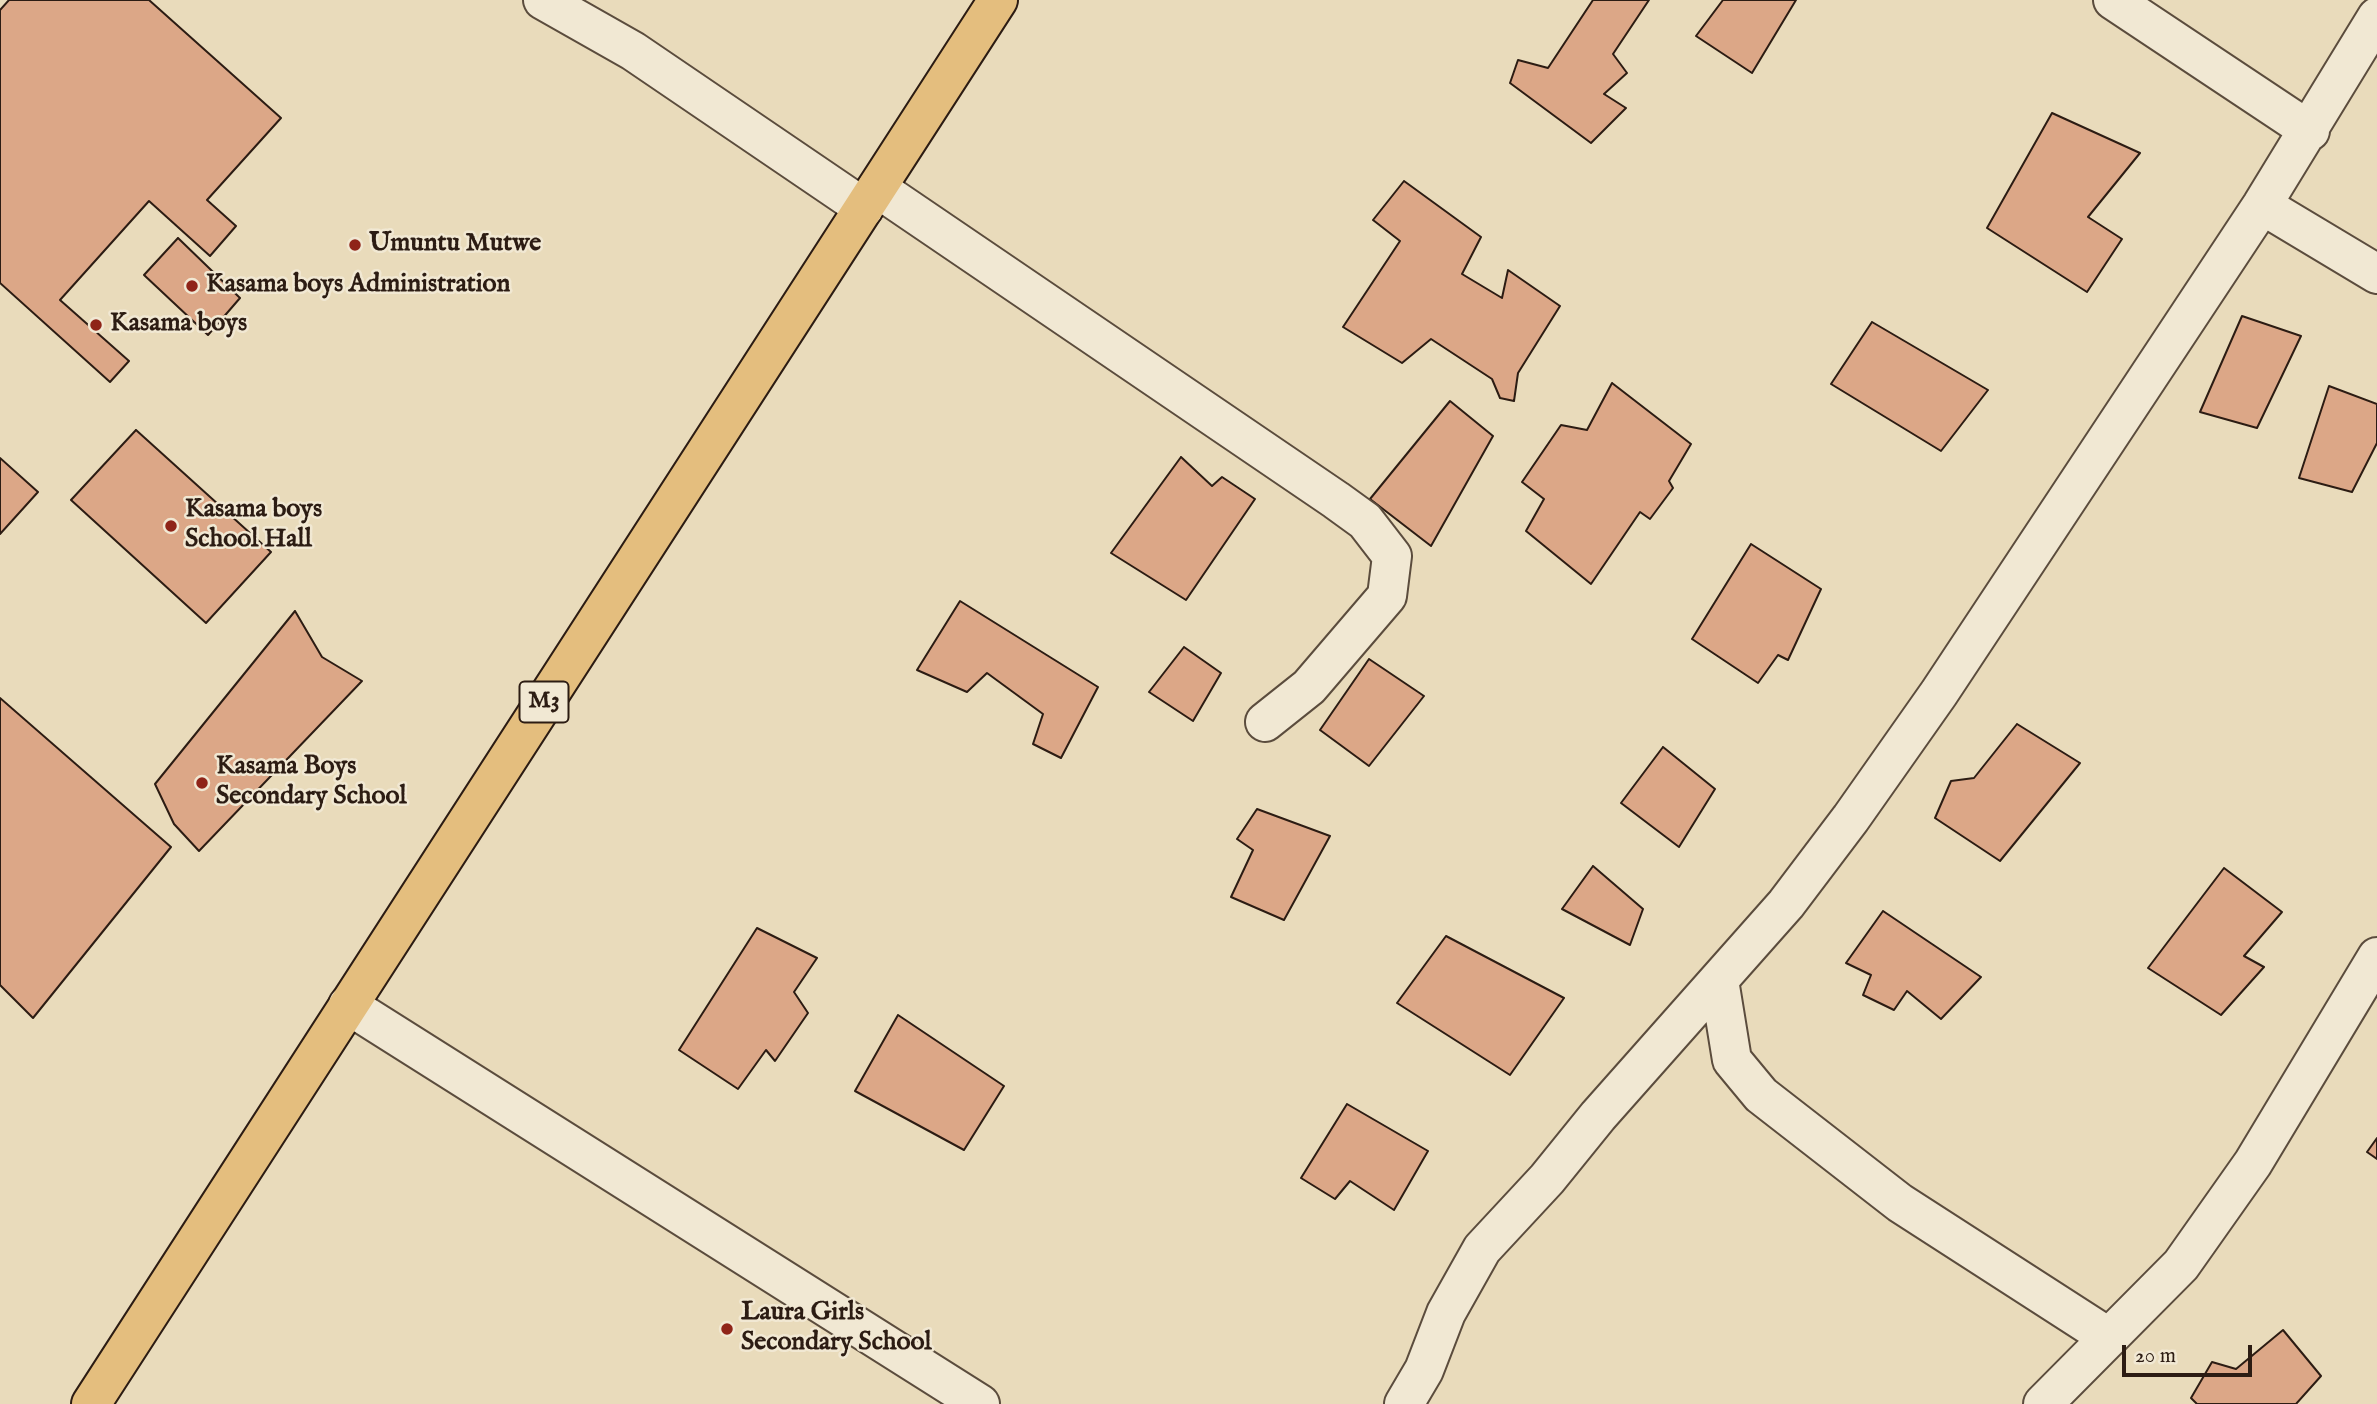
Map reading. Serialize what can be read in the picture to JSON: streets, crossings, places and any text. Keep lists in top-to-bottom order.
{
  "streets": {
    "main road": ["M3"]
  },
  "places": [
    "Umuntu Mutwe",
    "Kasama boys Administration",
    "Kasama boys",
    "Kasama boys School Hall",
    "Kasama Boys Secondary School",
    "Laura Girls Secondary School"
  ],
  "scale_bar": "20 m"
}
